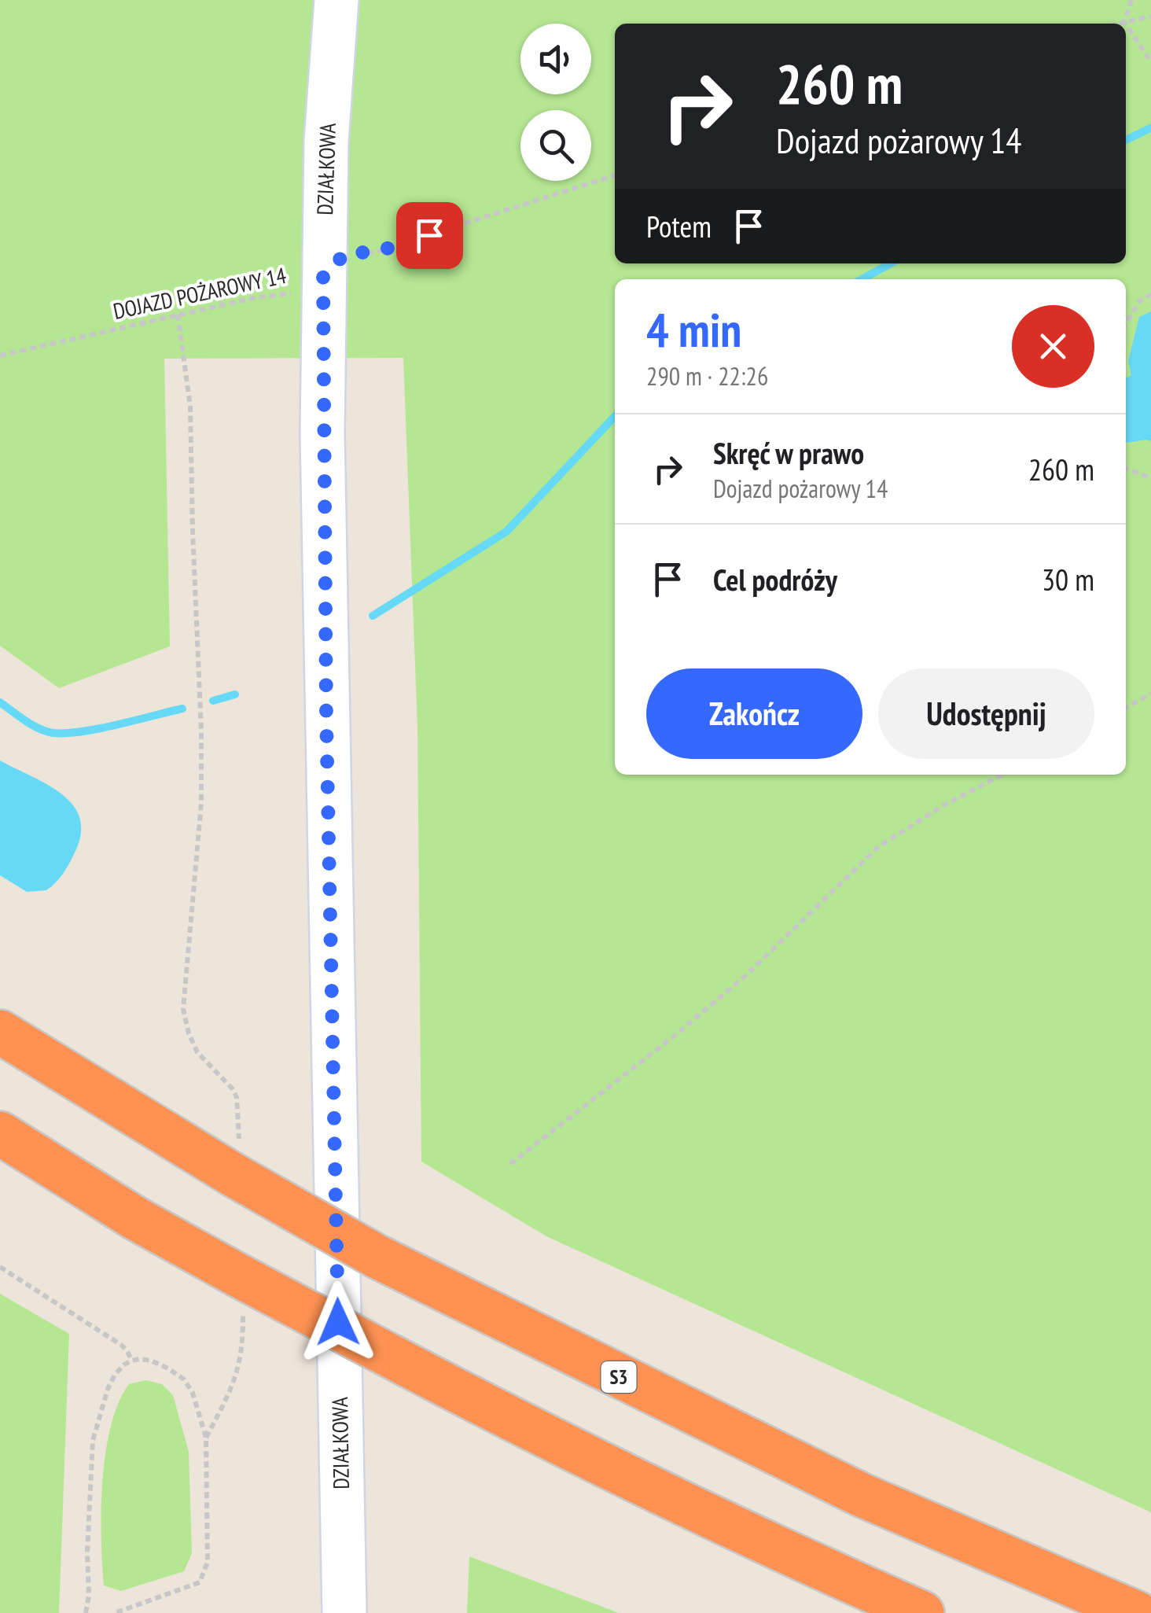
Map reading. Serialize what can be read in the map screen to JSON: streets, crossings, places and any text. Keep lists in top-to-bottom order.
{
  "streets": {
    "highway": ["S3"],
    "street": ["DZIAŁKOWA"],
    "path": ["DOJAZD POŻAROWY 14"]
  },
  "crossings": [
    ["DZIAŁKOWA", "DOJAZD POŻAROWY 14"]
  ],
  "page": {
    "turn": ["260 m", "Dojazd pożarowy 14"],
    "then": "Potem",
    "heading": ["4 min", "290 m · 22:26"],
    "list": [
      {
        "name": "Skręć w prawo",
        "note": "Dojazd pożarowy 14",
        "value": "260 m"
      },
      {
        "name": "Cel podróży",
        "value": "30 m"
      }
    ],
    "buttons": ["Zakończ", "Udostępnij"]
  }
}
